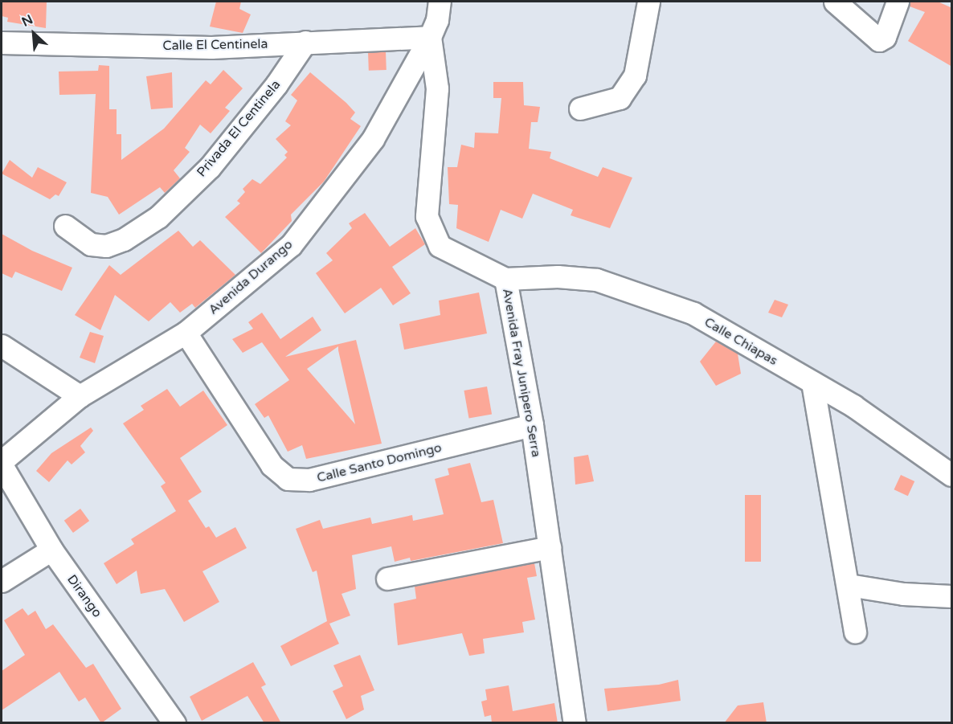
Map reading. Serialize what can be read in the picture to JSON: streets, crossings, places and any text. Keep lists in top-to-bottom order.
{
  "streets": {
    "street": [
      "Calle El Centinela",
      "Privada El Centinela",
      "Avenida Durango",
      "Calle Chiapas",
      "Avenida Fray Junipero Serra",
      "Calle Santo Domingo",
      "Dirango"
    ]
  },
  "crossings": [
    ["Calle El Centinela", "Privada El Centinela"],
    ["Calle El Centinela", "Avenida Durango"],
    ["Calle El Centinela", "Avenida Fray Junipero Serra"],
    ["Avenida Durango", "Avenida Fray Junipero Serra"],
    ["Avenida Durango", "Calle Santo Domingo"],
    ["Avenida Durango", "Dirango"],
    ["Calle Chiapas", "Avenida Fray Junipero Serra"],
    ["Avenida Fray Junipero Serra", "Calle Santo Domingo"]
  ],
  "north": "top left"
}
